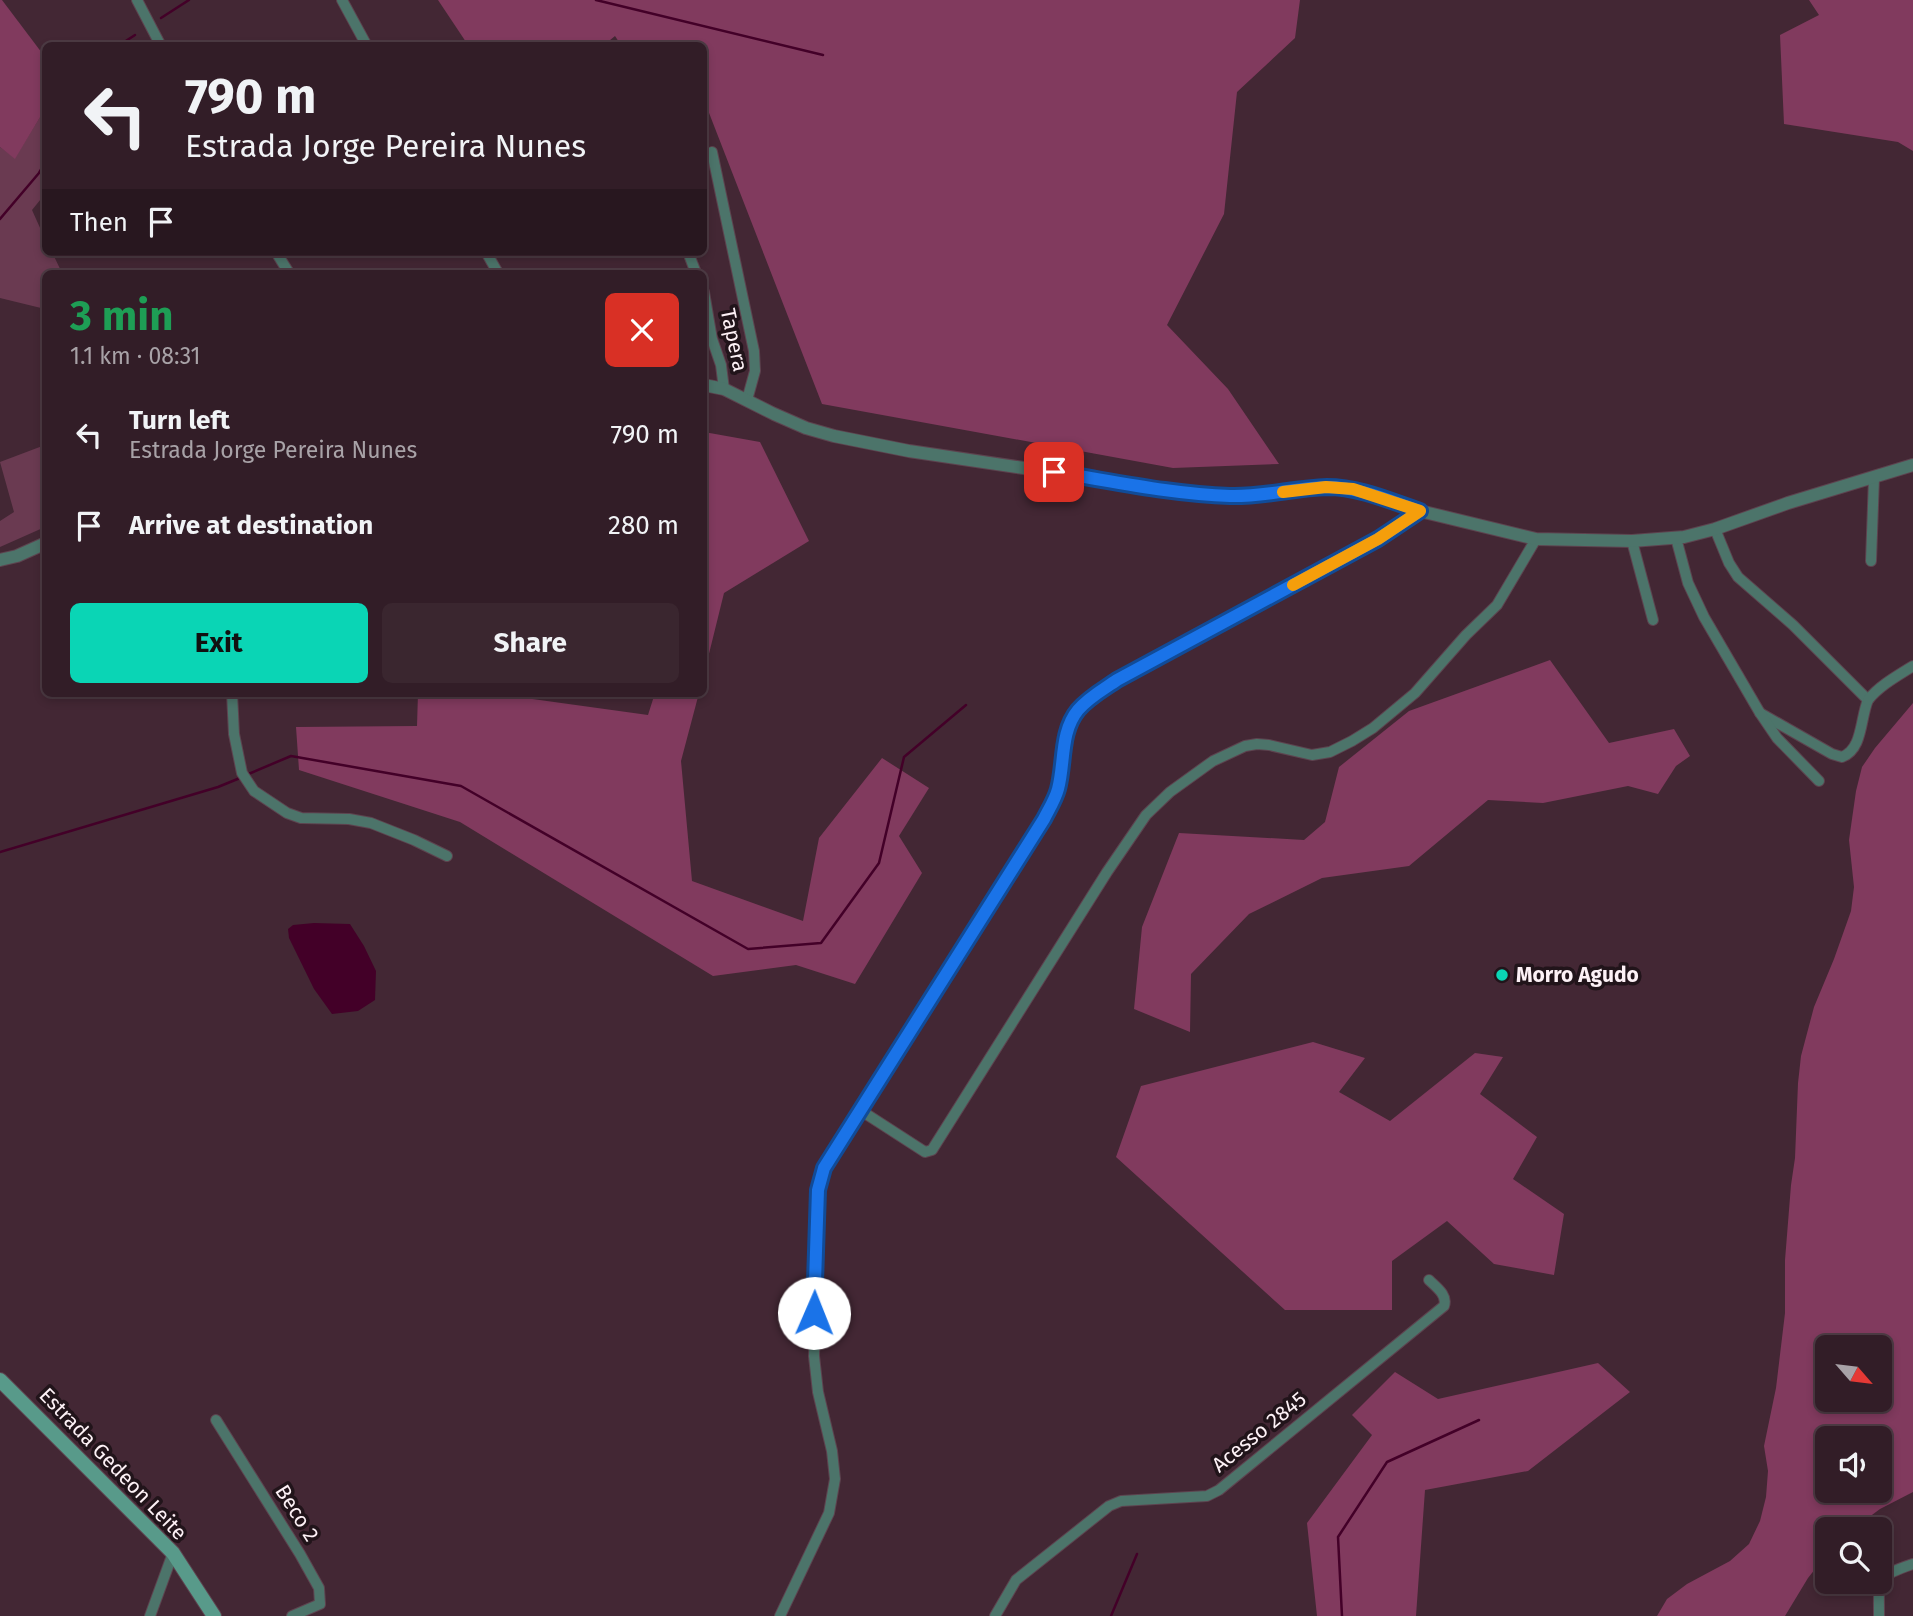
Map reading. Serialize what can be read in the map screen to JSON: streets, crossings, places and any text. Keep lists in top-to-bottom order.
{
  "streets": {
    "main road": ["Estrada Gedeon Leite"],
    "street": ["Tapera", "Acesso 2845", "Beco 2"]
  },
  "places": ["Morro Agudo"],
  "north": "bottom right",
  "page": {
    "turn": ["790 m", "Estrada Jorge Pereira Nunes"],
    "then": "Then",
    "heading": ["3 min", "1.1 km · 08:31"],
    "list": [
      {
        "name": "Turn left",
        "note": "Estrada Jorge Pereira Nunes",
        "value": "790 m"
      },
      {
        "name": "Arrive at destination",
        "value": "280 m"
      }
    ],
    "buttons": ["Exit", "Share"]
  }
}
